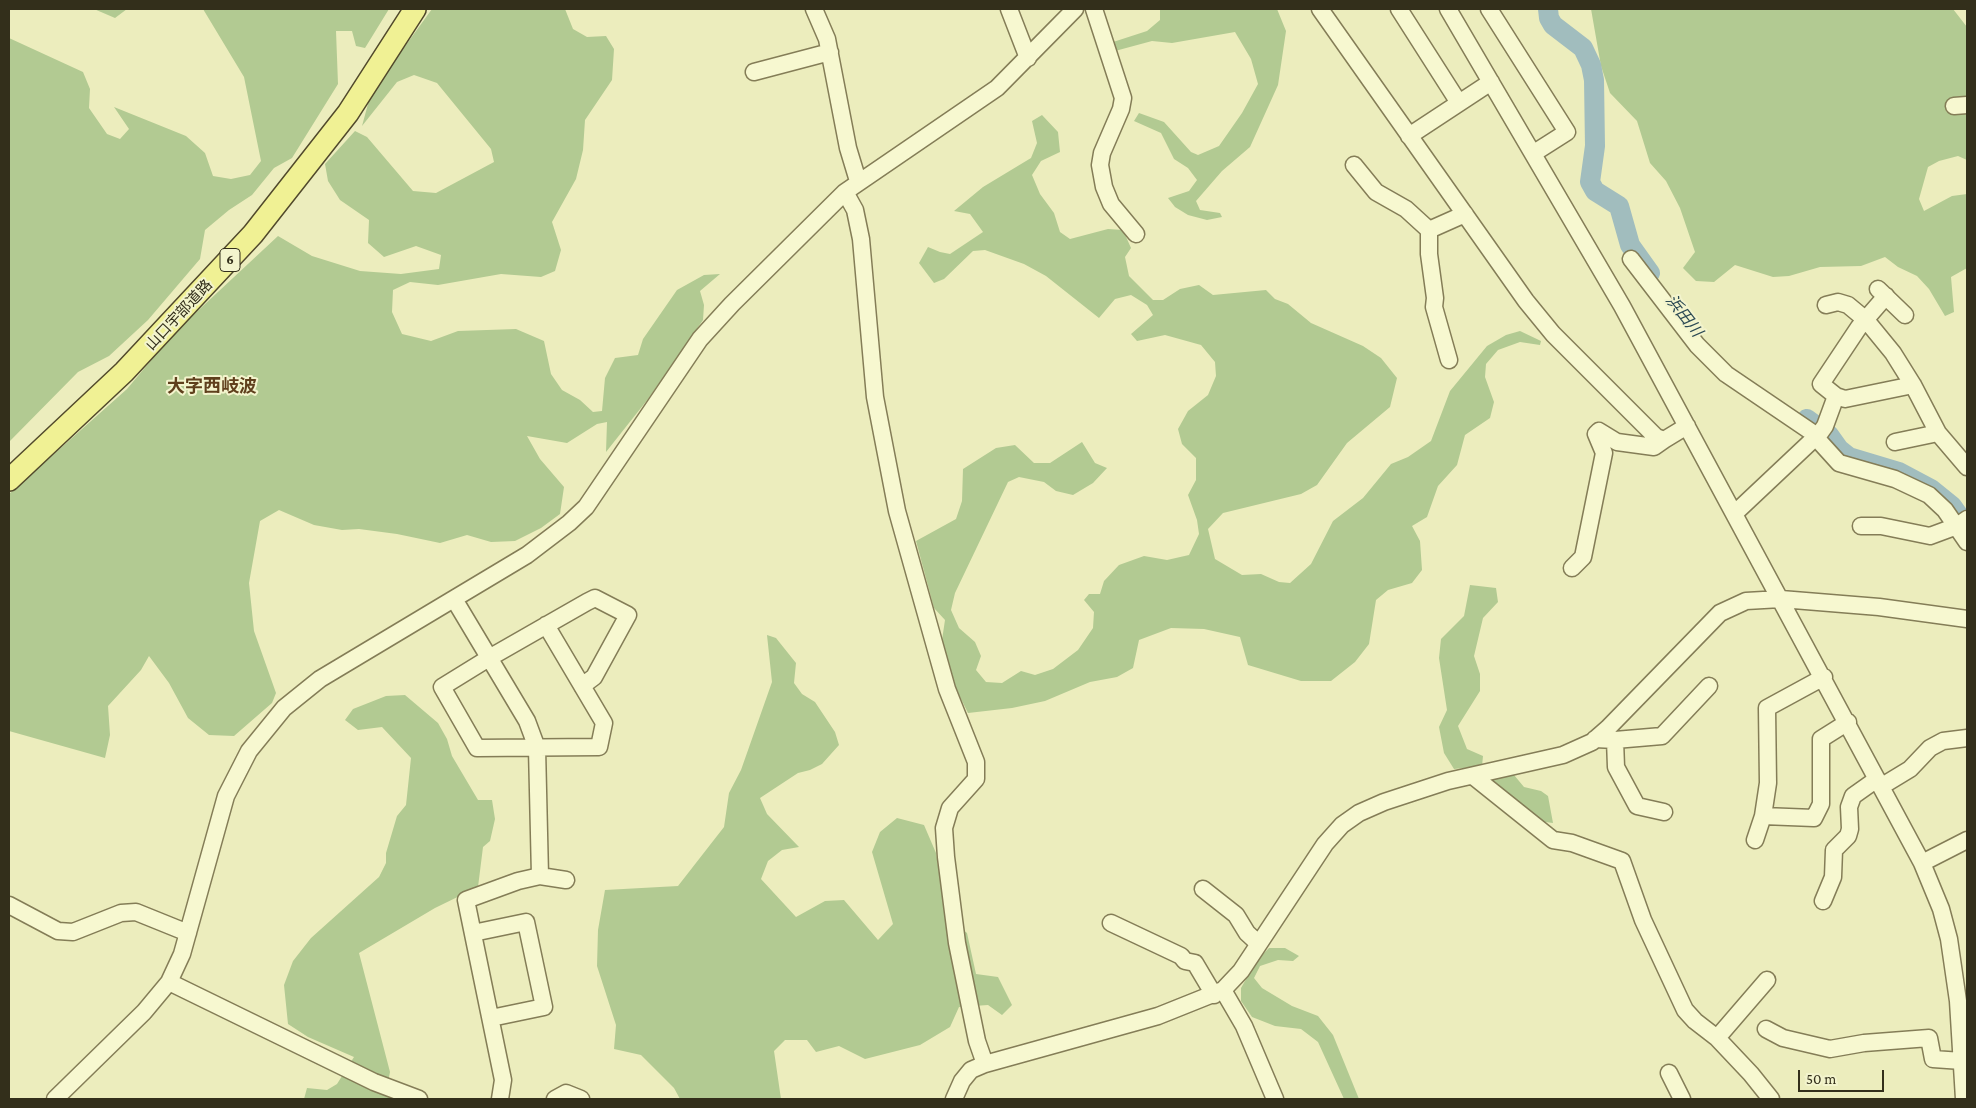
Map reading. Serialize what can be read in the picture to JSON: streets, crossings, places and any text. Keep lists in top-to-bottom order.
{
  "streets": {
    "main road": ["6", "山口宇部道路"]
  },
  "districts": ["大字西岐波"],
  "water": ["浜田川"],
  "scale_bar": "50 m"
}
